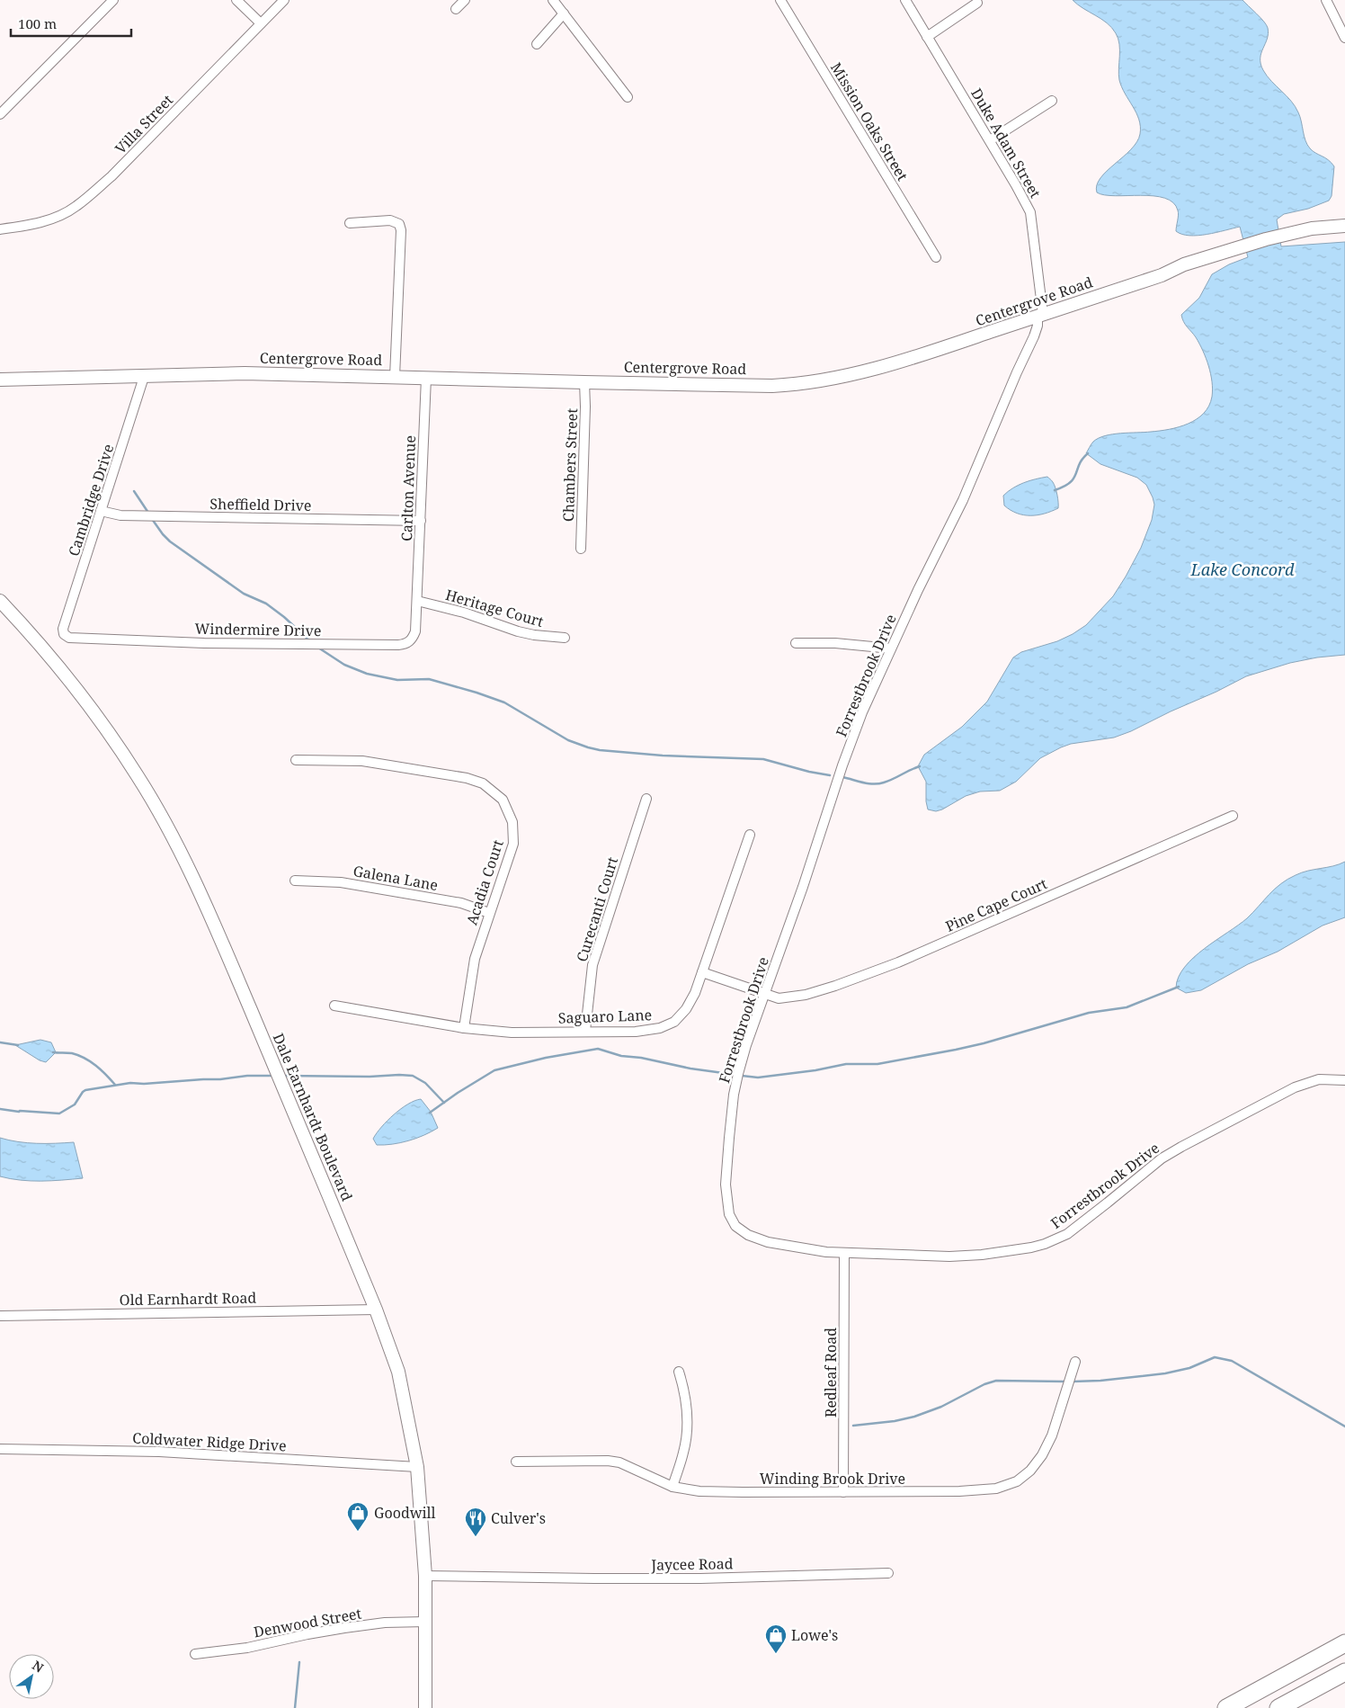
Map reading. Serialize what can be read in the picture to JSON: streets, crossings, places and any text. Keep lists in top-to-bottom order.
{
  "streets": {
    "street": [
      "Mission Oaks Street",
      "Villa Street",
      "Duke Adam Street",
      "Centergrove Road",
      "Chambers Street",
      "Carlton Avenue",
      "Cambridge Drive",
      "Sheffield Drive",
      "Heritage Court",
      "Windermire Drive",
      "Forrestbrook Drive",
      "Galena Lane",
      "Acadia Court",
      "Pine Cape Court",
      "Curecanti Court",
      "Saguaro Lane",
      "Dale Earnhardt Boulevard",
      "Old Earnhardt Road",
      "Redleaf Road",
      "Coldwater Ridge Drive",
      "Winding Brook Drive",
      "Jaycee Road",
      "Denwood Street"
    ]
  },
  "crossings": [
    ["Duke Adam Street", "Centergrove Road"],
    ["Duke Adam Street", "Forrestbrook Drive"],
    ["Centergrove Road", "Chambers Street"],
    ["Centergrove Road", "Carlton Avenue"],
    ["Centergrove Road", "Cambridge Drive"],
    ["Centergrove Road", "Forrestbrook Drive"],
    ["Carlton Avenue", "Sheffield Drive"],
    ["Carlton Avenue", "Heritage Court"],
    ["Carlton Avenue", "Windermire Drive"],
    ["Cambridge Drive", "Sheffield Drive"],
    ["Cambridge Drive", "Windermire Drive"],
    ["Heritage Court", "Windermire Drive"],
    ["Forrestbrook Drive", "Pine Cape Court"],
    ["Forrestbrook Drive", "Redleaf Road"],
    ["Galena Lane", "Acadia Court"],
    ["Acadia Court", "Saguaro Lane"],
    ["Pine Cape Court", "Saguaro Lane"],
    ["Curecanti Court", "Saguaro Lane"],
    ["Dale Earnhardt Boulevard", "Old Earnhardt Road"],
    ["Dale Earnhardt Boulevard", "Coldwater Ridge Drive"],
    ["Dale Earnhardt Boulevard", "Jaycee Road"],
    ["Dale Earnhardt Boulevard", "Denwood Street"],
    ["Redleaf Road", "Winding Brook Drive"]
  ],
  "water": ["Lake Concord"],
  "places": {
    "shop": ["Goodwill", "Lowe's"],
    "restaurant": ["Culver's"]
  },
  "scale_bar": "100 m",
  "north": "top right"
}
